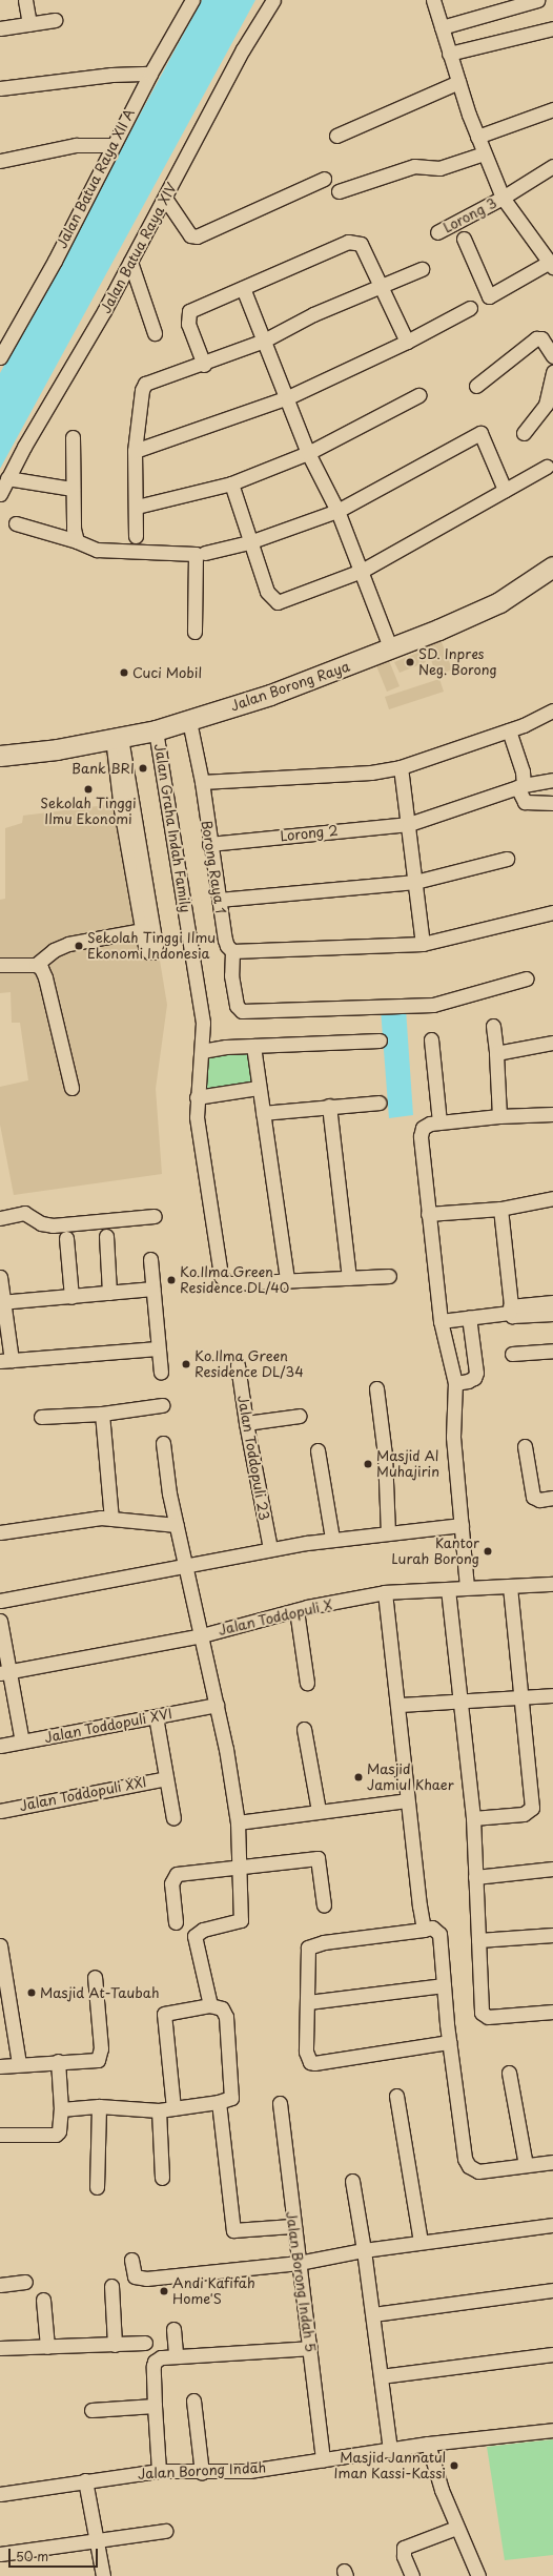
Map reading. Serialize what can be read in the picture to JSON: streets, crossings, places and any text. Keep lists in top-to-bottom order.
{
  "streets": {
    "main road": ["Jalan Borong Raya"],
    "street": [
      "Jalan Batua Raya XII A",
      "Lorong 3",
      "Jalan Batua Raya XIV",
      "Jalan Graha Indah Family",
      "Lorong 2",
      "Borong Raya 1",
      "Jalan Toddopuli 23",
      "Jalan Toddopuli X",
      "Jalan Toddopuli XVI",
      "Jalan Toddopuli XXI",
      "Jalan Borong Indah 5",
      "Jalan Borong Indah"
    ]
  },
  "crossings": [
    ["Jalan Borong Raya", "Jalan Graha Indah Family"],
    ["Jalan Borong Raya", "Borong Raya 1"],
    ["Lorong 2", "Borong Raya 1"],
    ["Jalan Borong Indah 5", "Jalan Borong Indah"]
  ],
  "places": [
    "SD. Inpres Neg. Borong",
    "Cuci Mobil",
    "Bank BRI",
    "Sekolah Tinggi Ilmu Ekonomi",
    "Sekolah Tinggi Ilmu Ekonomi Indonesia",
    "Ko.Ilma Green Residence DL/40",
    "Ko.Ilma Green Residence DL/34",
    "Masjid Al Muhajirin",
    "Kantor Lurah Borong",
    "Masjid Jamiul Khaer",
    "Masjid At-Taubah",
    "Andi Kafifah Home'S",
    "Masjid Jannatul Iman Kassi-Kassi"
  ],
  "scale_bar": "50 m"
}
